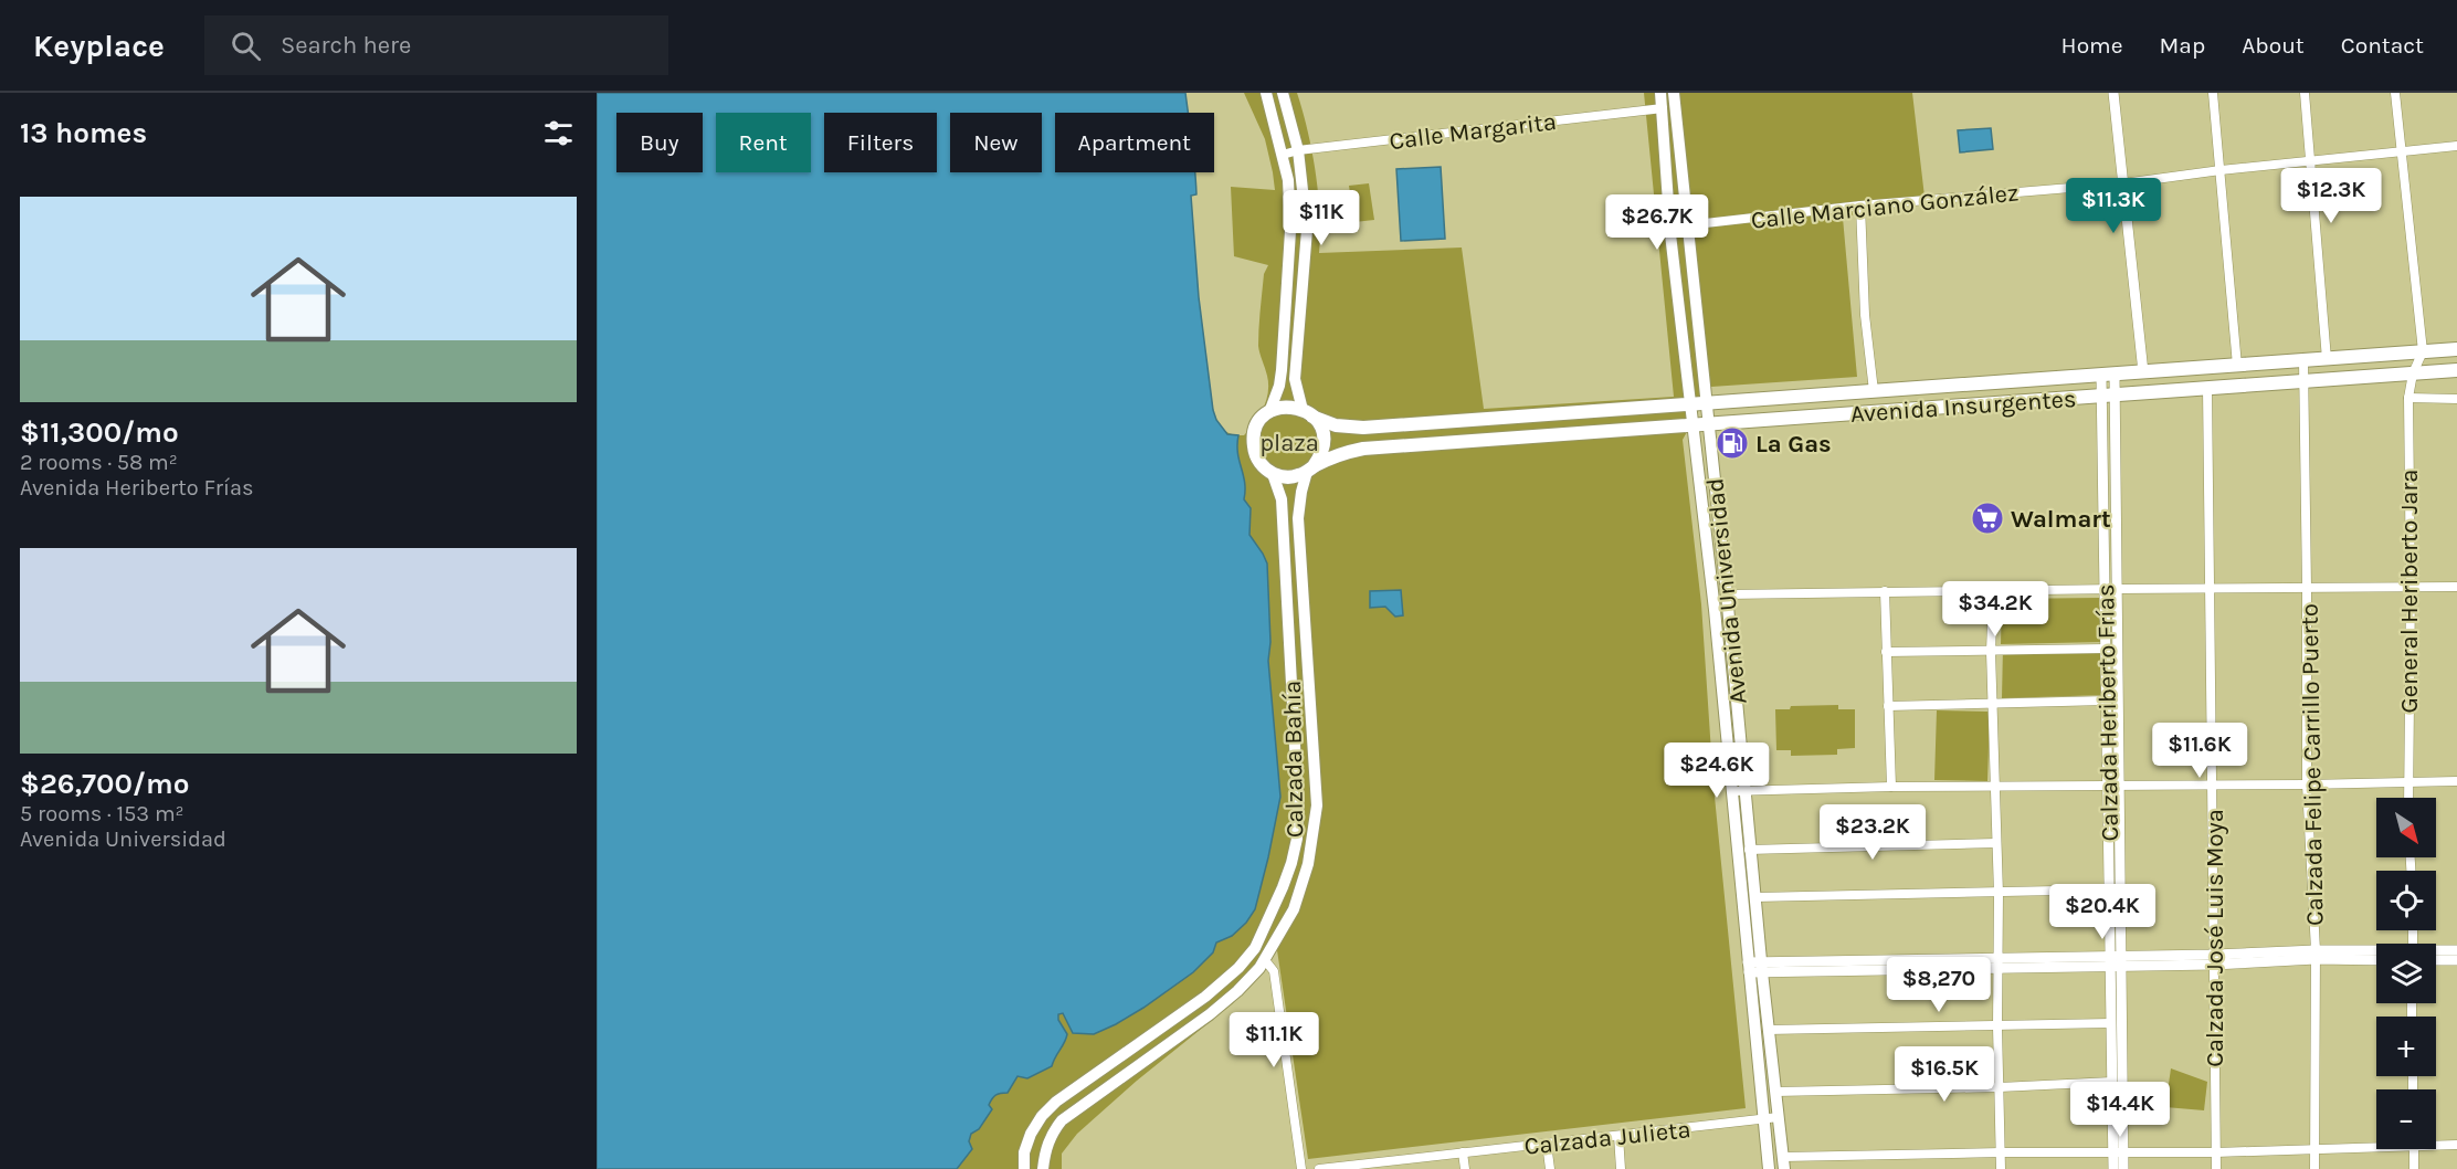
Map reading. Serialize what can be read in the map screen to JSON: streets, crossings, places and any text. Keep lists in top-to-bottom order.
{
  "streets": {
    "main road": ["Avenida Insurgentes", "Avenida Universidad", "Calzada Bahía"],
    "street": [
      "Calle Margarita",
      "Calle Marciano González",
      "General Heriberto Jara",
      "Calzada Heriberto Frías",
      "Calzada Felipe Carrillo Puerto",
      "Calzada José Luis Moya",
      "Calzada Julieta"
    ]
  },
  "crossings": [
    ["Calle Margarita", "Avenida Universidad"],
    ["Calle Marciano González", "Avenida Universidad"],
    ["Avenida Insurgentes", "Avenida Universidad"],
    ["Avenida Insurgentes", "General Heriberto Jara"],
    ["Avenida Insurgentes", "Calzada Heriberto Frías"],
    ["Avenida Insurgentes", "Calzada Bahía"],
    ["Avenida Insurgentes", "Calzada Felipe Carrillo Puerto"],
    ["Avenida Insurgentes", "Calzada José Luis Moya"],
    ["Avenida Universidad", "Calzada Julieta"]
  ],
  "parks": ["plaza"],
  "places": {
    "fuel station": ["La Gas"],
    "supermarket": ["Walmart"]
  },
  "north": "bottom right",
  "page": {
    "header": "Keyplace",
    "search": "Search here",
    "nav": [
      "Home",
      "Map",
      "About",
      "Contact"
    ],
    "heading": "13 homes",
    "chip": [
      "Buy",
      "Rent",
      "Filters",
      "New",
      "Apartment"
    ],
    "price": [
      "$12.3K",
      "$11.3K",
      "$11K",
      "$26.7K",
      "$34.2K",
      "$11.6K",
      "$24.6K",
      "$23.2K",
      "$20.4K",
      "$8,270",
      "$11.1K",
      "$16.5K",
      "$14.4K"
    ],
    "list": [
      {
        "name": "$11,300/mo",
        "note": "2 rooms · 58 m² · Avenida Heriberto Frías"
      },
      {
        "name": "$26,700/mo",
        "note": "5 rooms · 153 m² · Avenida Universidad"
      }
    ],
    "map_buttons": ["+", "−"]
  }
}
